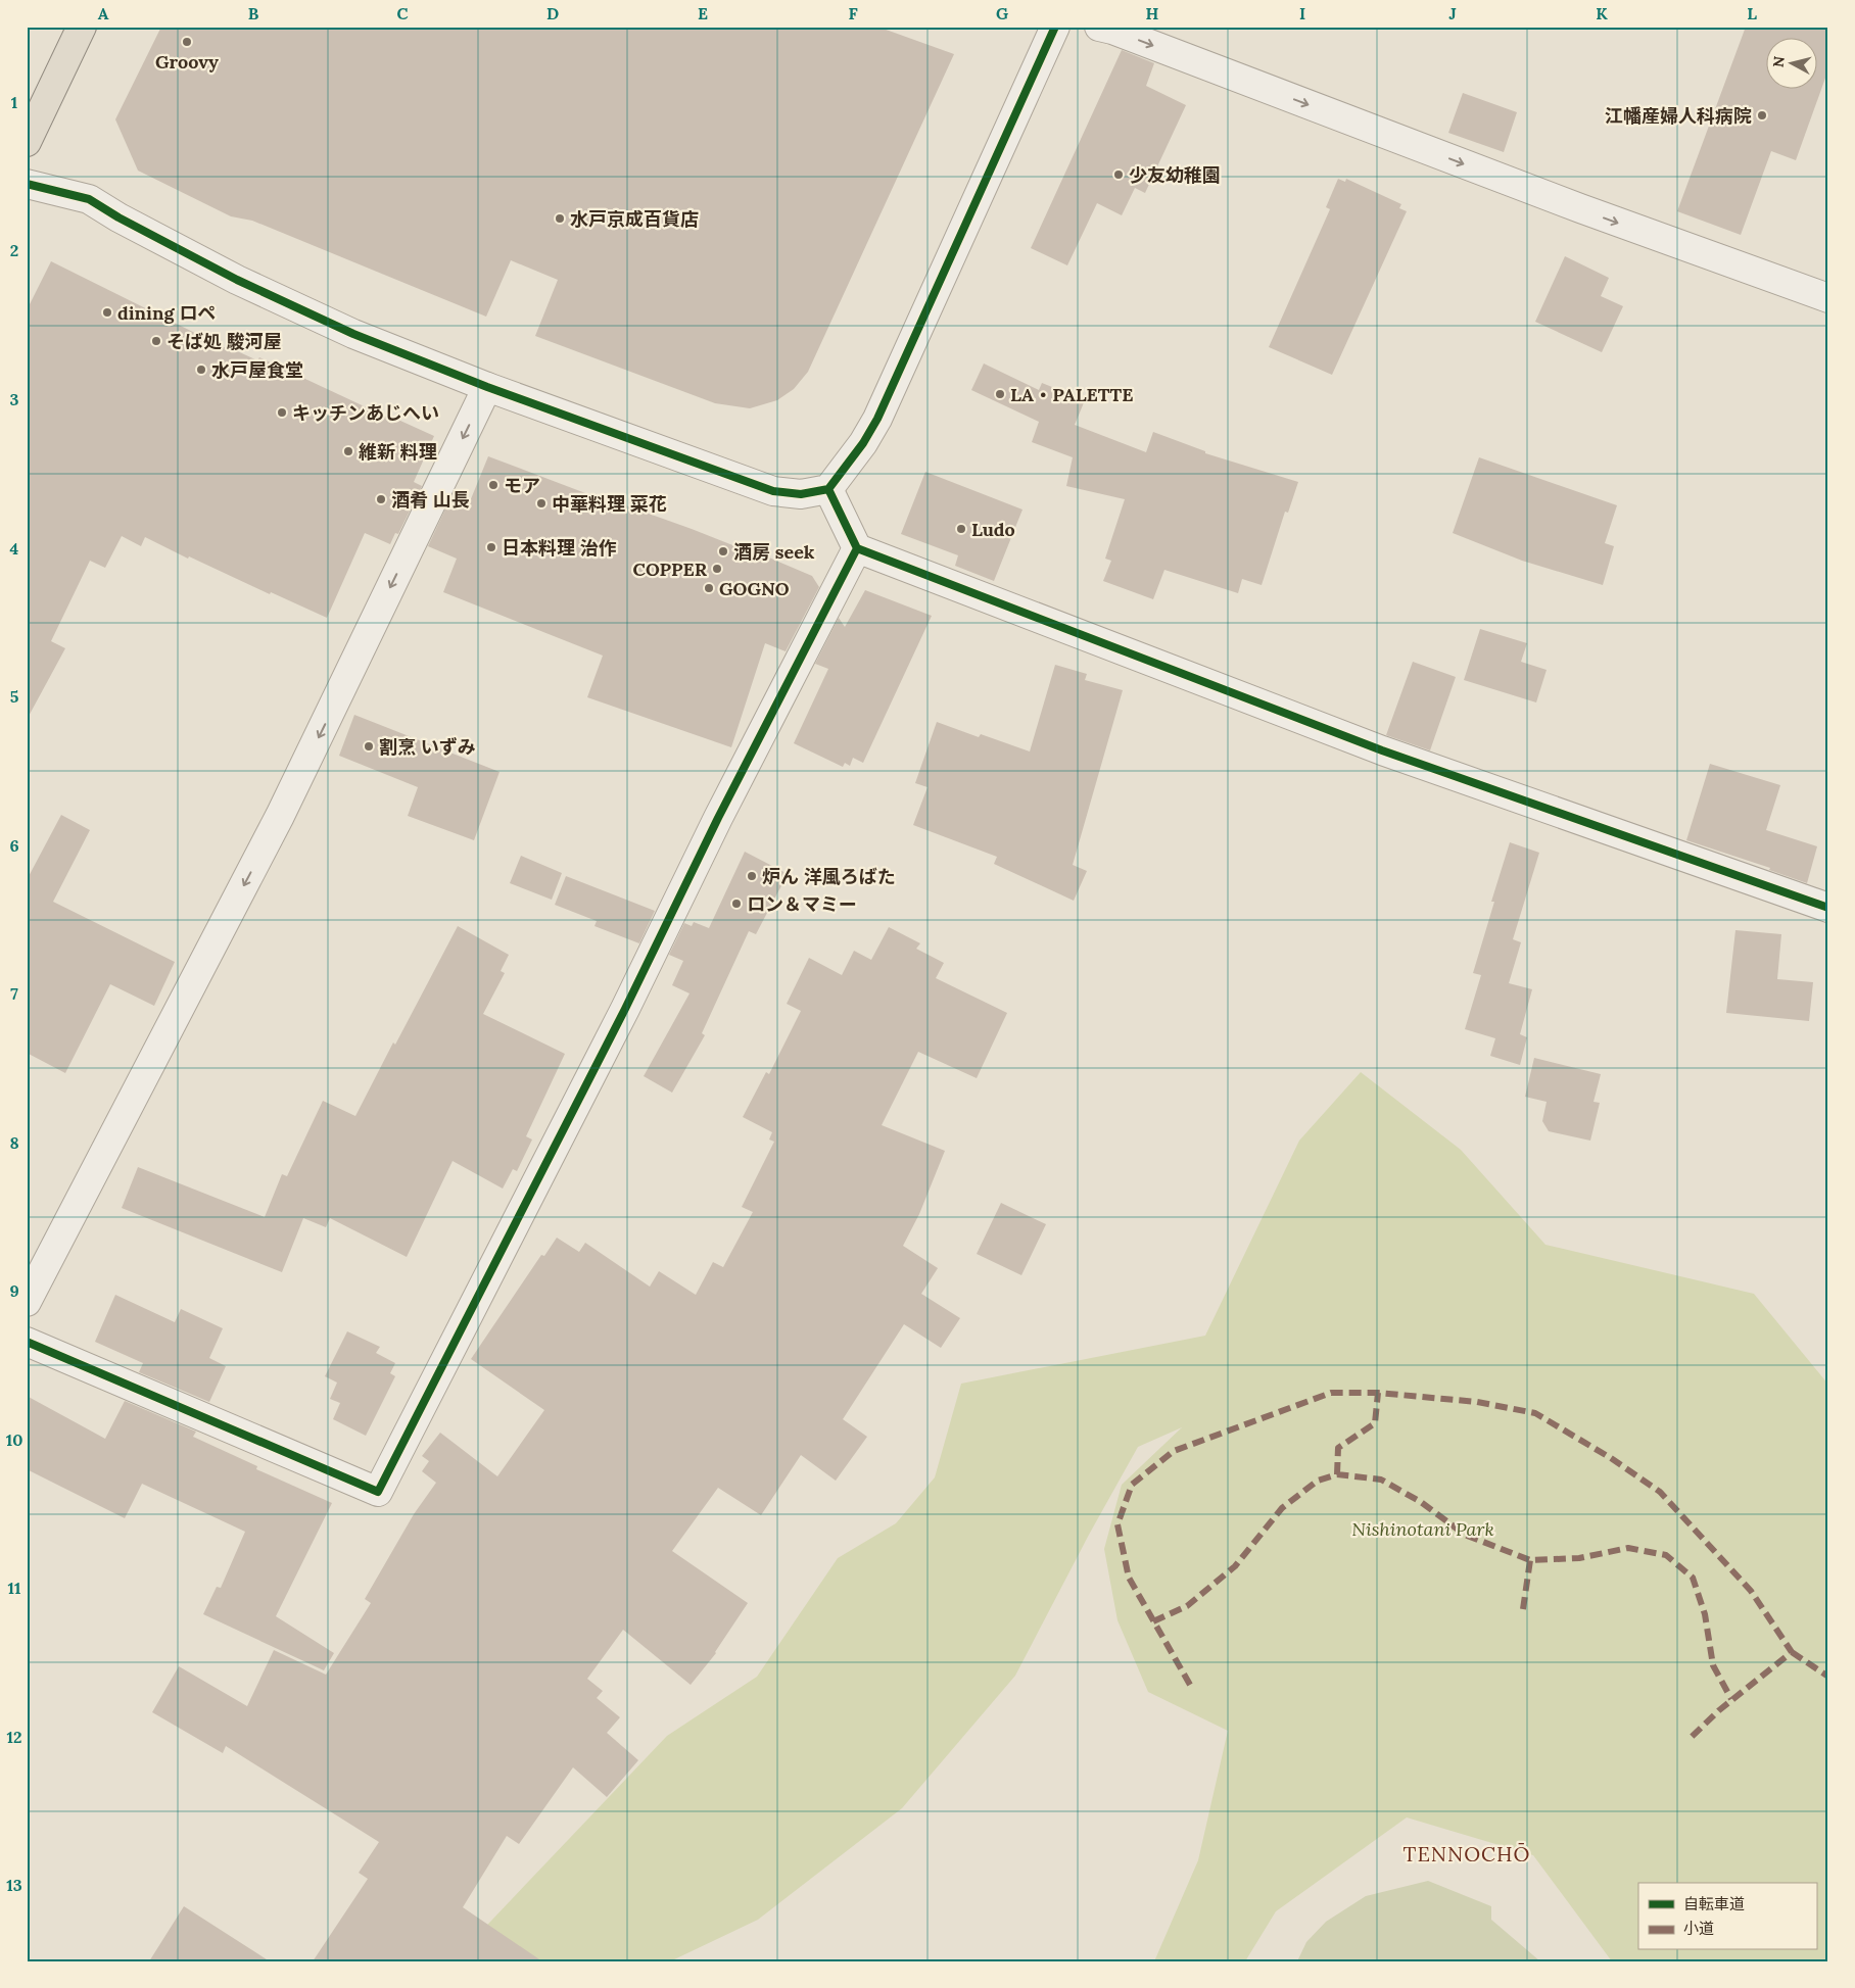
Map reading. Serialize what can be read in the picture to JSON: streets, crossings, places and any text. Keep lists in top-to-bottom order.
{
  "districts": ["TENNOCHŌ"],
  "parks": ["Nishinotani Park"],
  "places": [
    "Groovy",
    "江幡産婦人科病院",
    "少友幼稚園",
    "水戸京成百貨店",
    "dining ロペ",
    "そば処 駿河屋",
    "水戸屋食堂",
    "LA・PALETTE",
    "キッチンあじへい",
    "維新 料理",
    "モア",
    "酒肴 山長",
    "中華料理 菜花",
    "Ludo",
    "日本料理 治作",
    "酒房 seek",
    "COPPER",
    "GOGNO",
    "割烹 いずみ",
    "炉ん 洋風ろばた",
    "ロン＆マミー"
  ],
  "legend": ["自転車道", "小道"],
  "north": "left",
  "grid": {
    "columns": [
      "A",
      "B",
      "C",
      "D",
      "E",
      "F",
      "G",
      "H",
      "I",
      "J",
      "K",
      "L"
    ],
    "rows": [
      "1",
      "2",
      "3",
      "4",
      "5",
      "6",
      "7",
      "8",
      "9",
      "10",
      "11",
      "12",
      "13"
    ]
  }
}
